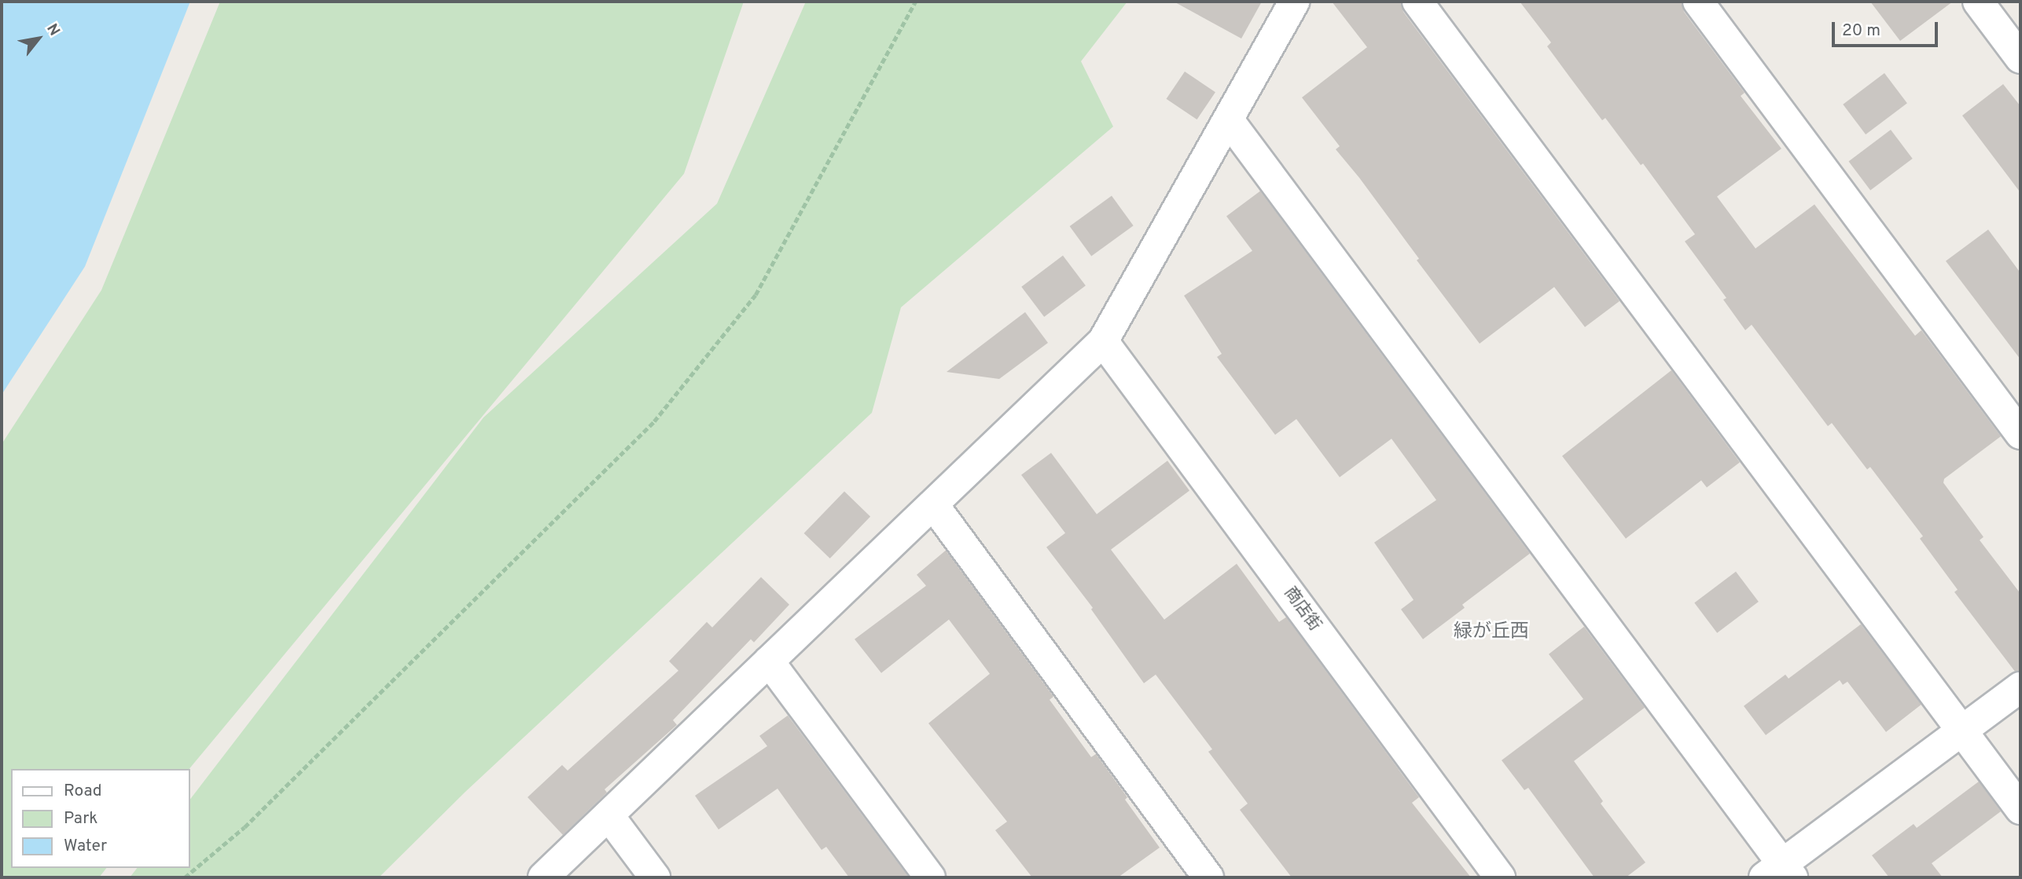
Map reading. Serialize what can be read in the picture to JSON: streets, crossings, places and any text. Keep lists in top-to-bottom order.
{
  "streets": {
    "street": ["商店街"]
  },
  "districts": ["緑が丘西"],
  "legend": ["Road", "Park", "Water"],
  "scale_bar": "20 m",
  "north": "top right"
}
